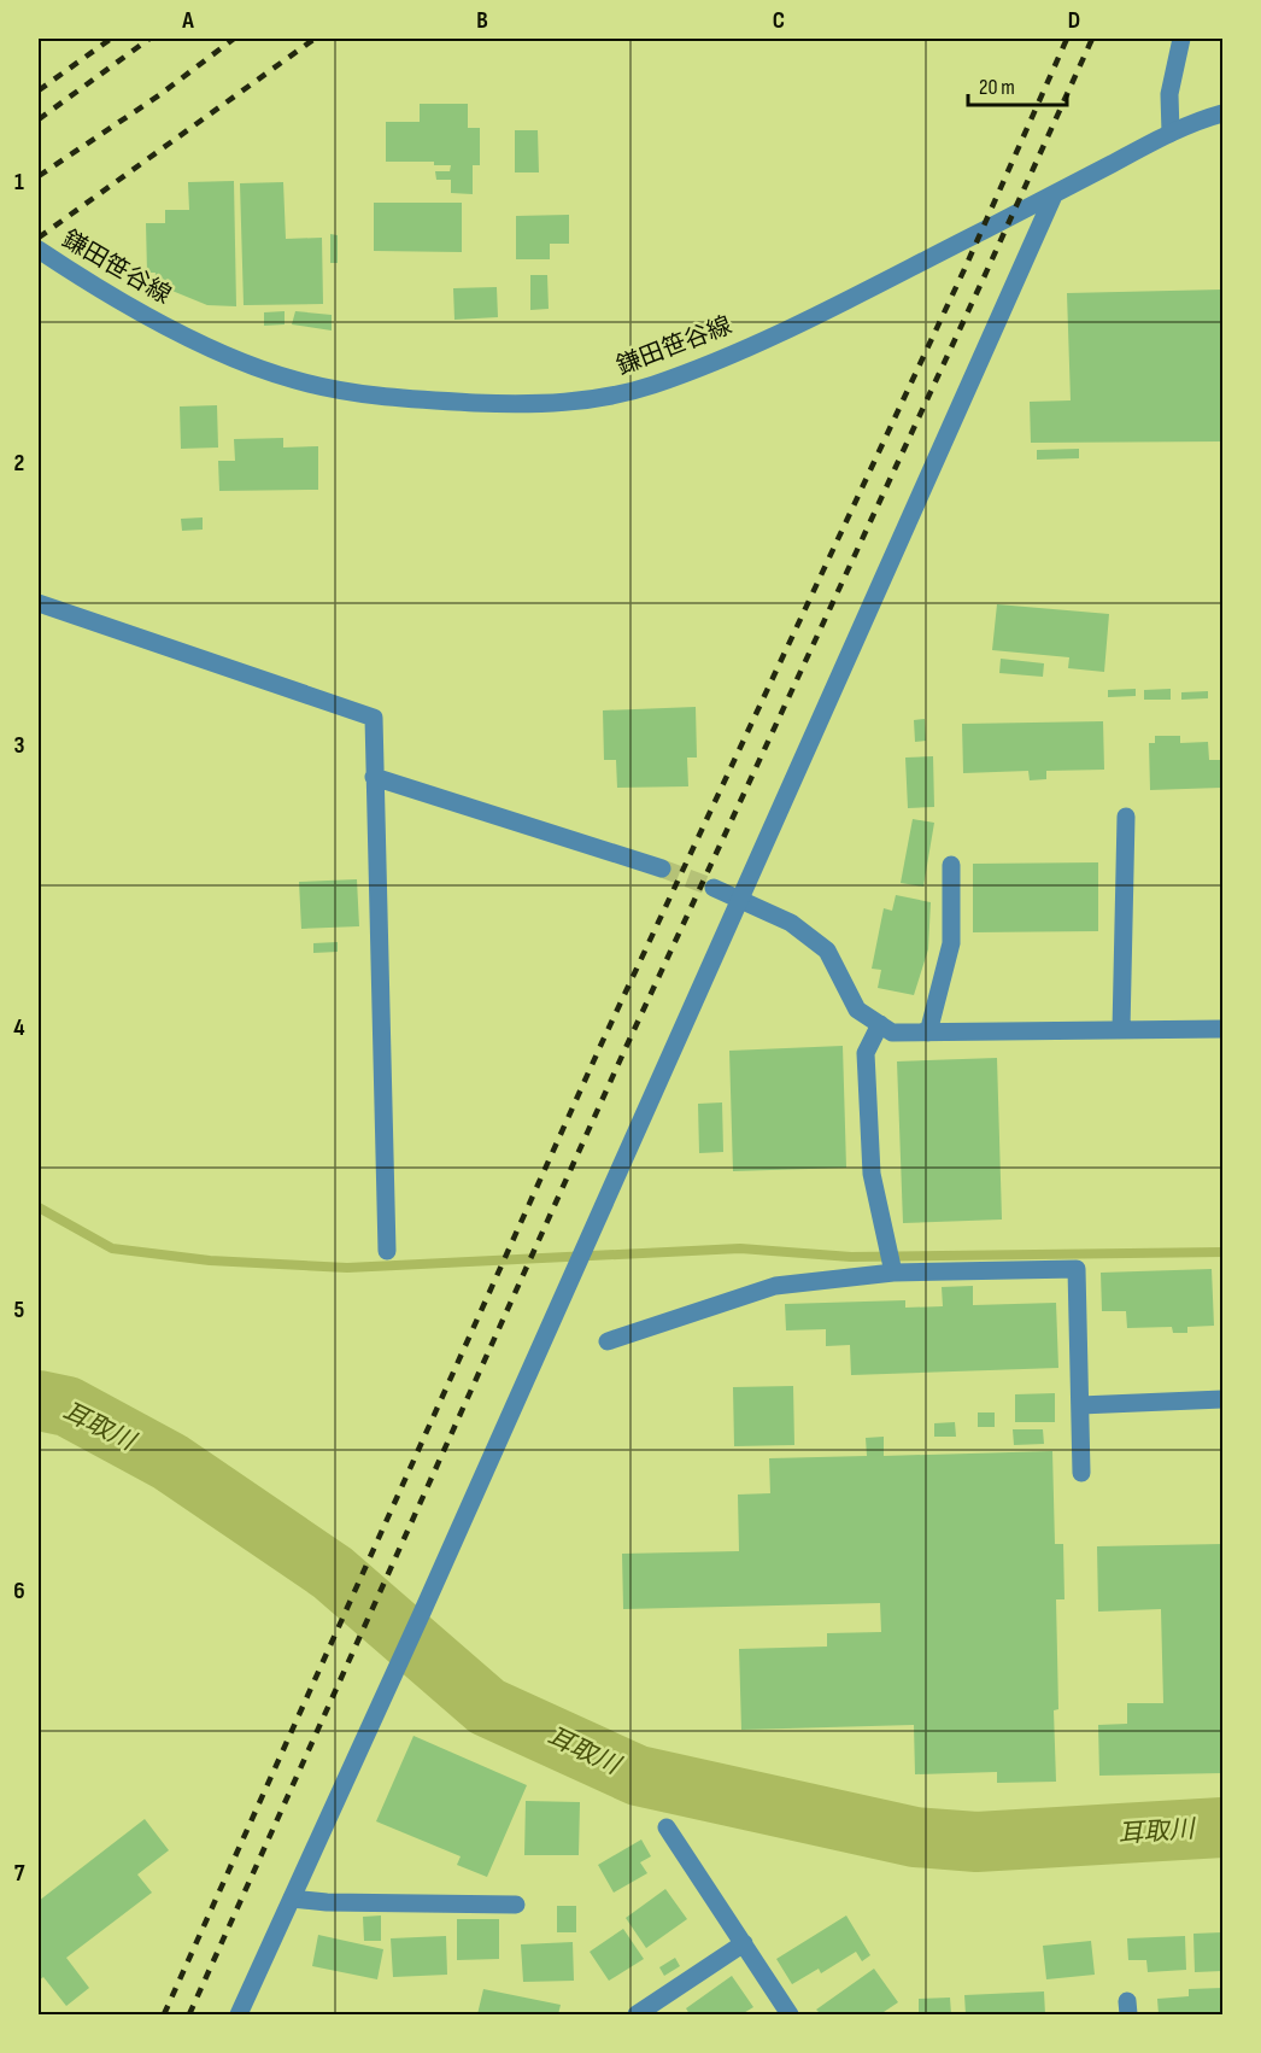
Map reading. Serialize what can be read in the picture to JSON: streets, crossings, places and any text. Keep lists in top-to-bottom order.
{
  "streets": {
    "street": ["鎌田笹谷線"]
  },
  "water": ["耳取川"],
  "scale_bar": "20 m",
  "grid": {
    "columns": [
      "A",
      "B",
      "C",
      "D"
    ],
    "rows": [
      "1",
      "2",
      "3",
      "4",
      "5",
      "6",
      "7"
    ]
  }
}
